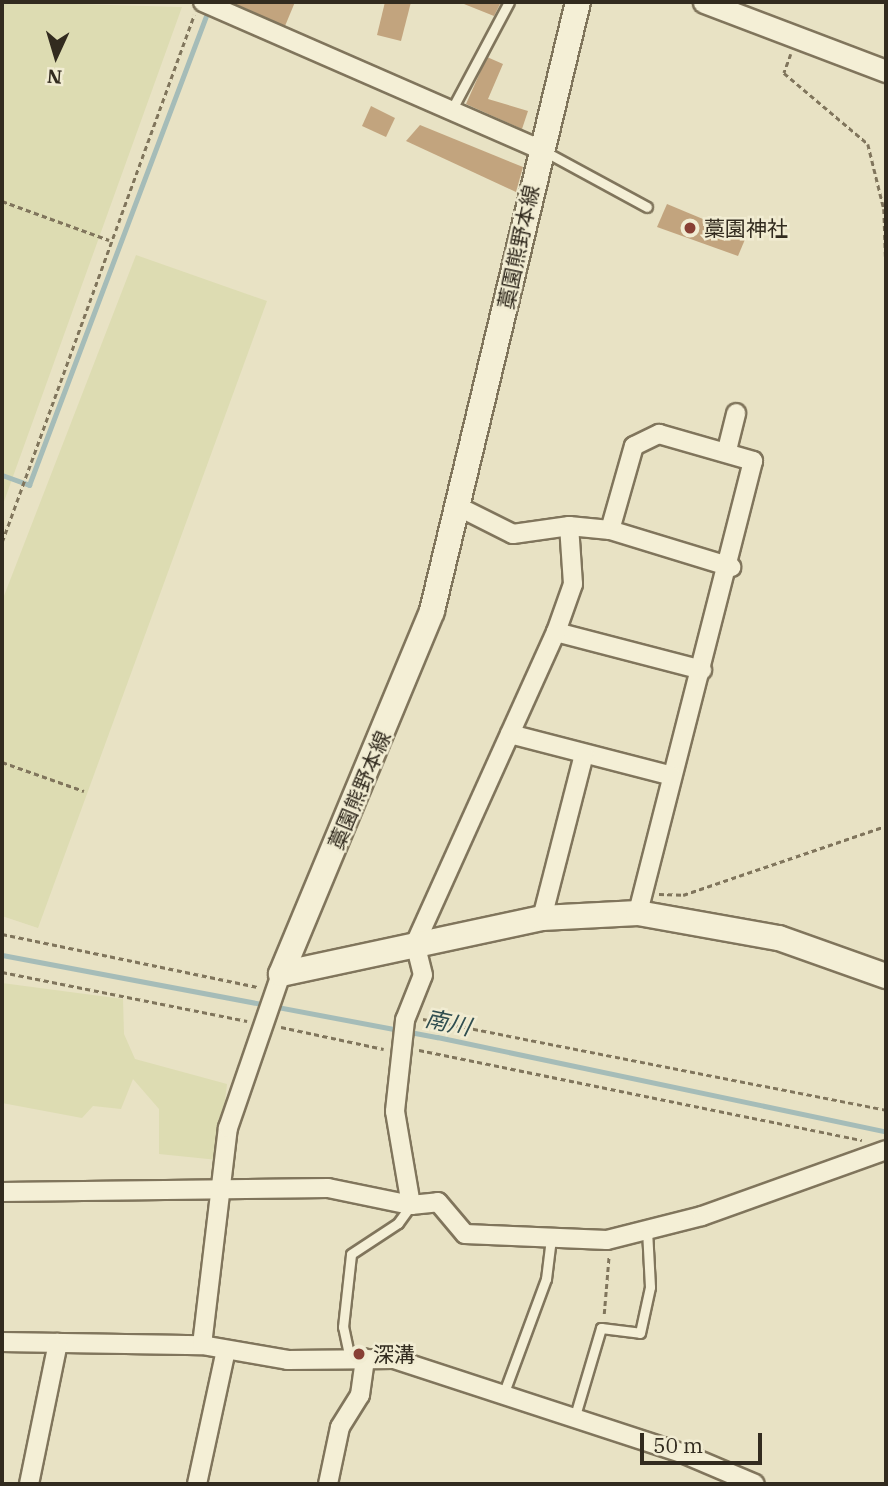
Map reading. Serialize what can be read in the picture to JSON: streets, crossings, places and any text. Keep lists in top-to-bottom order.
{
  "streets": {
    "main road": ["藁園熊野本線"]
  },
  "water": ["南川"],
  "places": ["藁園神社", "深溝"],
  "scale_bar": "50 m",
  "north": "bottom"
}
